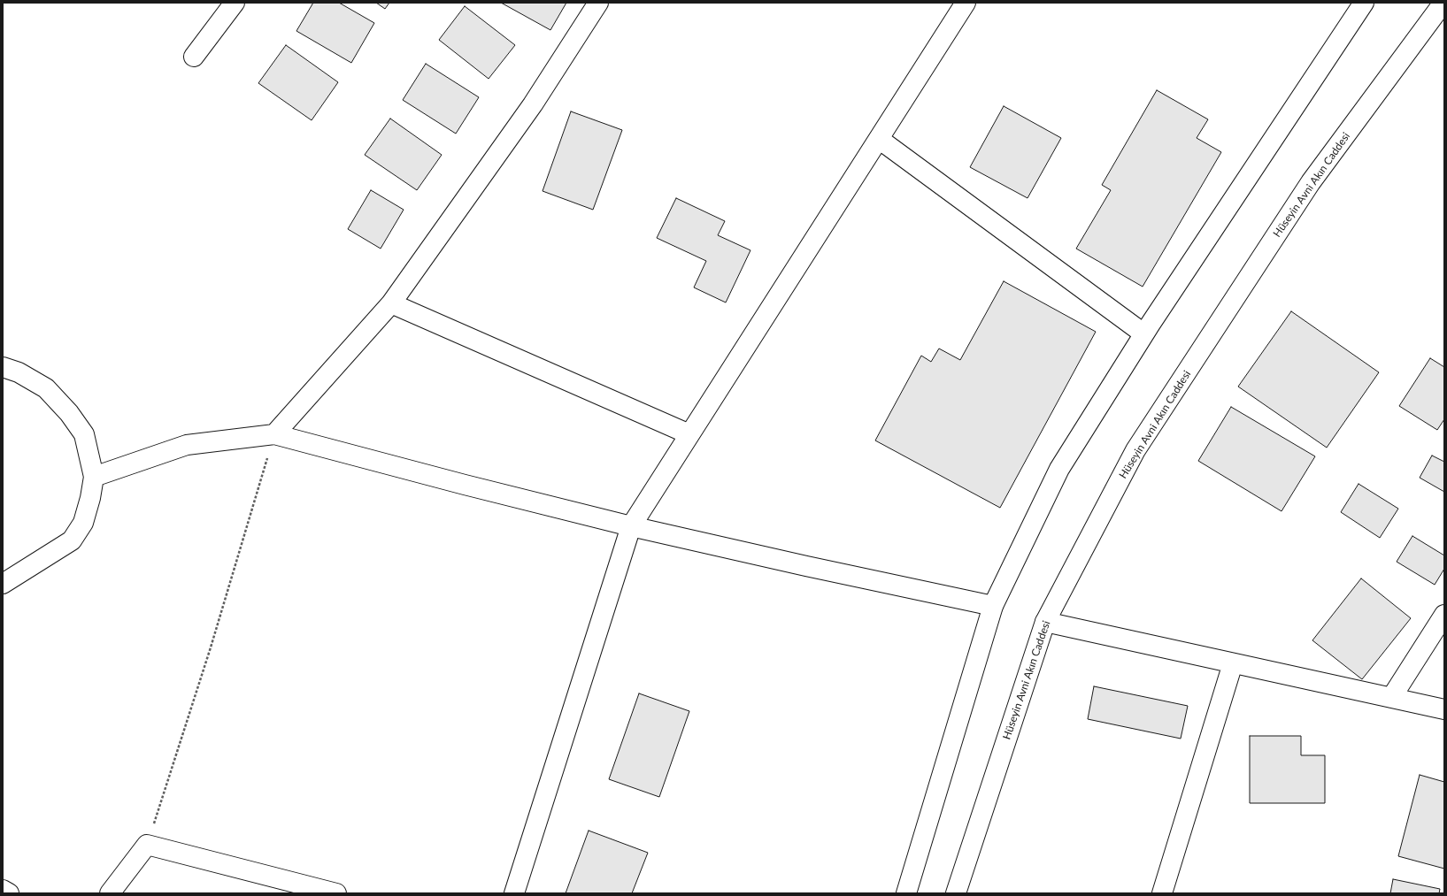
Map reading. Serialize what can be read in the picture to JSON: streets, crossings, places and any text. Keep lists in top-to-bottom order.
{
  "streets": {
    "street": ["Hüseyin Avni Akın Caddesi"]
  }
}
